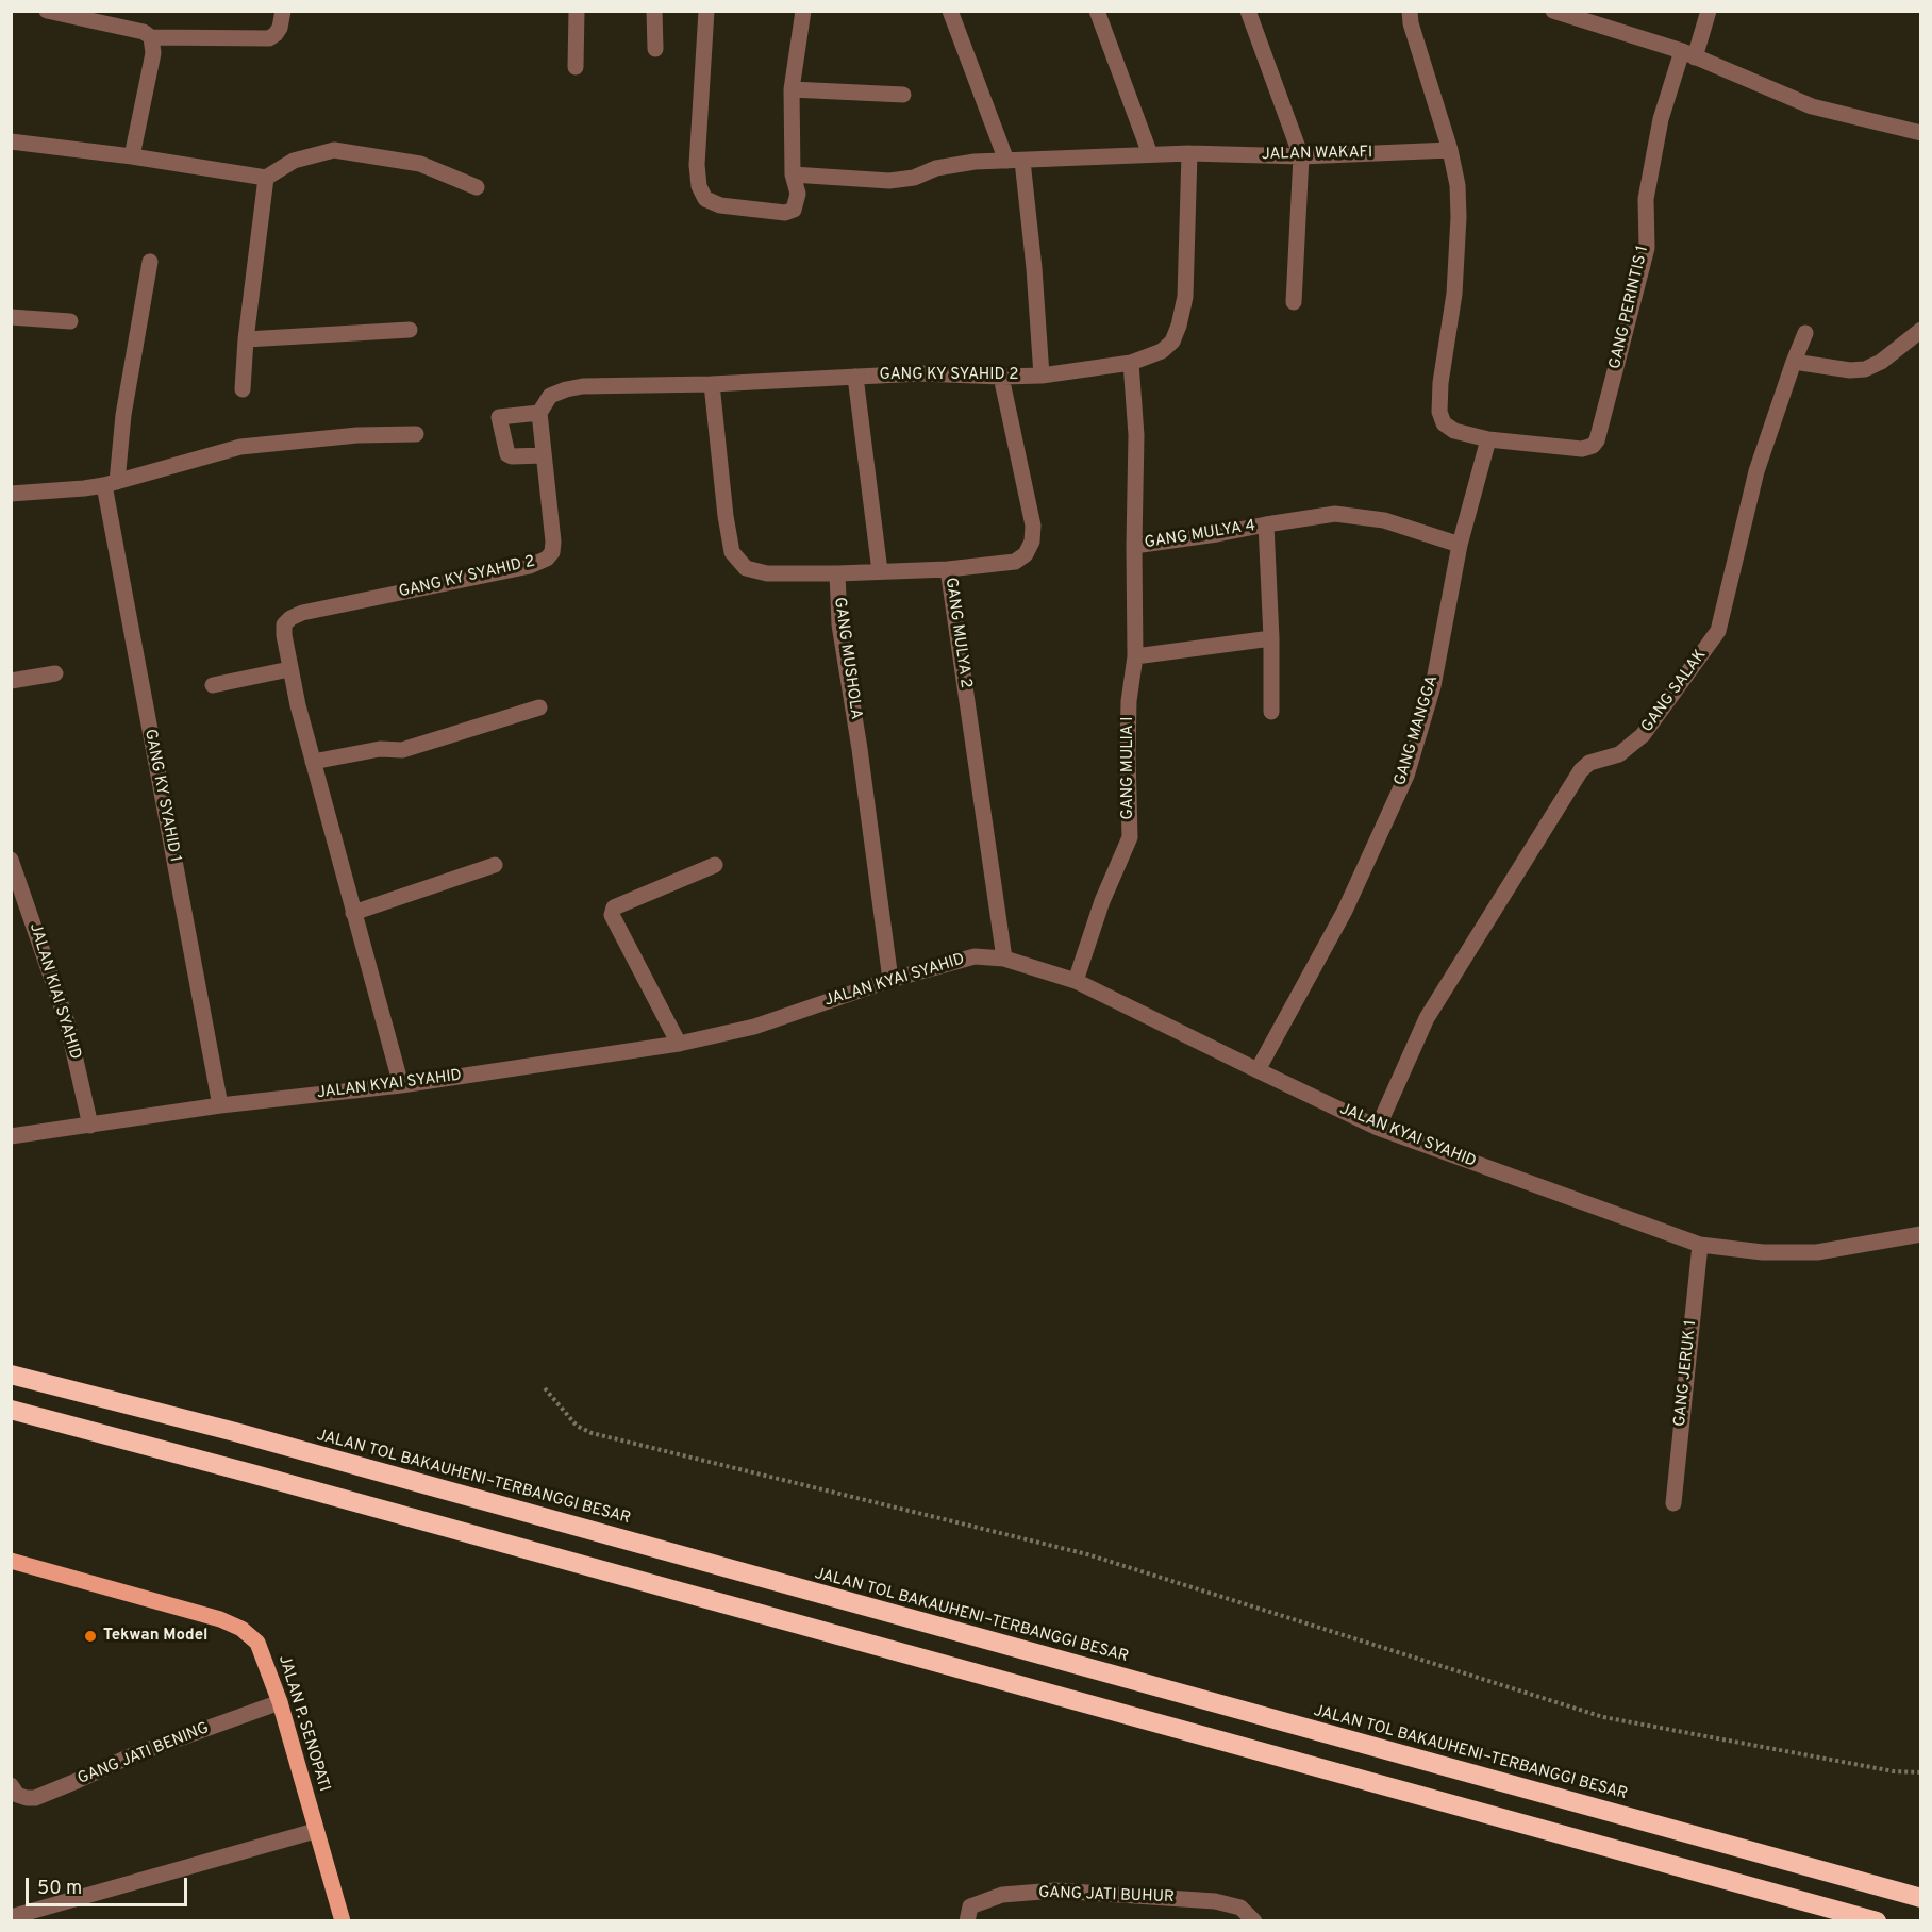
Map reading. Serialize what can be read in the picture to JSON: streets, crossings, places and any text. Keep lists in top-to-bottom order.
{
  "streets": {
    "highway": ["JALAN TOL BAKAUHENI–TERBANGGI BESAR"],
    "main road": ["JALAN P. SENOPATI"],
    "street": [
      "JALAN WAKAFI",
      "GANG PERINTIS 1",
      "GANG KY SYAHID 2",
      "GANG MULYA 4",
      "GANG MULYA 2",
      "GANG MUSHOLA",
      "GANG SALAK",
      "GANG MANGGA",
      "GANG MULIA I",
      "GANG KY SYAHID 1",
      "JALAN KYAI SYAHID",
      "JALAN KIAI SYAHID",
      "GANG JERUK 1",
      "GANG JATI BENING",
      "GANG JATI BUHUR"
    ]
  },
  "crossings": [
    ["GANG PERINTIS 1", "GANG MANGGA"],
    ["GANG KY SYAHID 2", "GANG MULYA 2"],
    ["GANG KY SYAHID 2", "JALAN KYAI SYAHID"],
    ["GANG MULYA 4", "GANG MANGGA"],
    ["GANG MULYA 4", "GANG MULIA I"],
    ["GANG MULYA 2", "GANG MUSHOLA"],
    ["GANG MULYA 2", "JALAN KYAI SYAHID"],
    ["GANG MUSHOLA", "JALAN KYAI SYAHID"],
    ["GANG SALAK", "JALAN KYAI SYAHID"],
    ["GANG MANGGA", "JALAN KYAI SYAHID"],
    ["GANG MULIA I", "JALAN KYAI SYAHID"],
    ["GANG KY SYAHID 1", "JALAN KYAI SYAHID"],
    ["JALAN KYAI SYAHID", "JALAN KIAI SYAHID"],
    ["JALAN KYAI SYAHID", "GANG JERUK 1"],
    ["JALAN P. SENOPATI", "GANG JATI BENING"]
  ],
  "places": ["Tekwan Model"],
  "scale_bar": "50 m"
}
